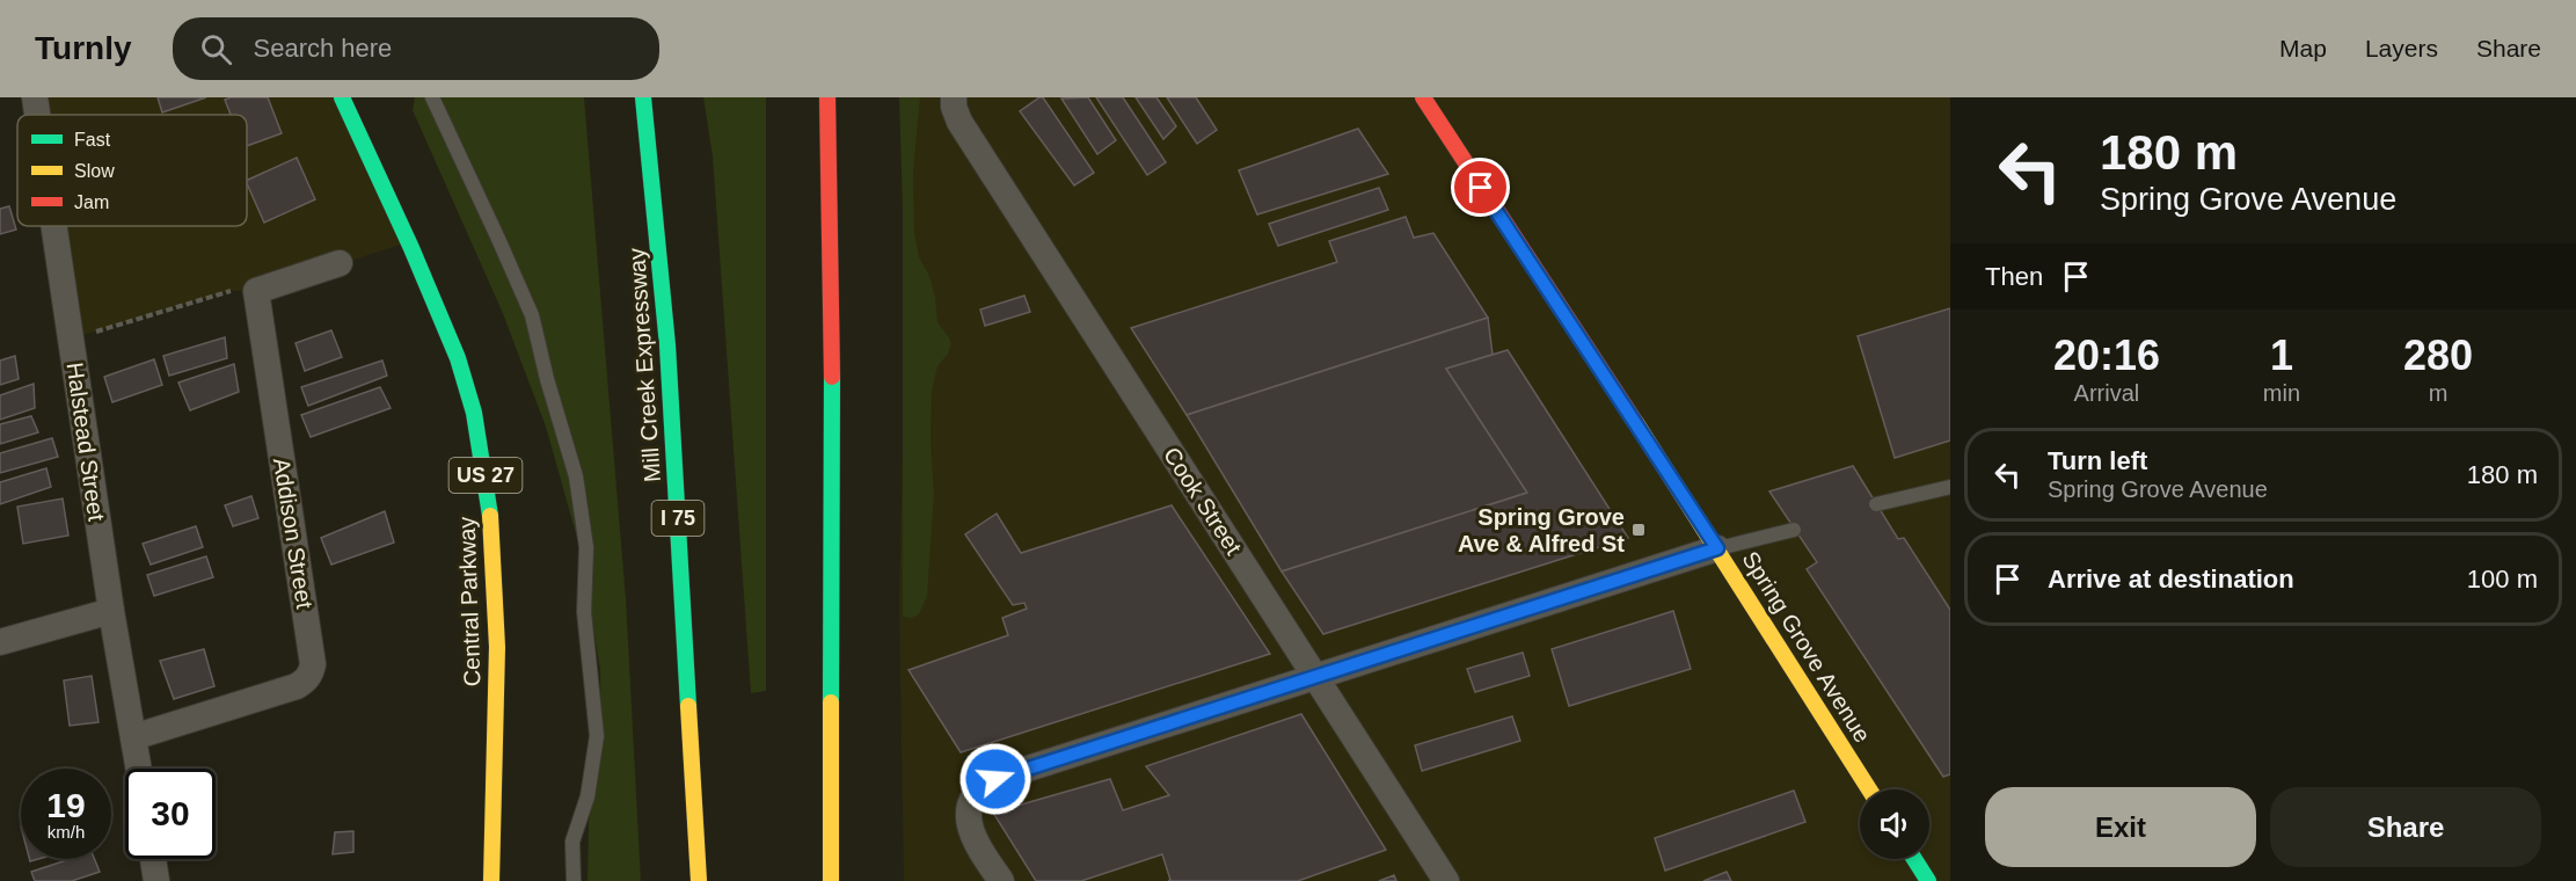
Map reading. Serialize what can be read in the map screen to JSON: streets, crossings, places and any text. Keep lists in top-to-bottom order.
{
  "streets": {
    "main road": [
      "Mill Creek Expressway",
      "US 27",
      "I 75",
      "Central Parkway",
      "Spring Grove Avenue"
    ],
    "street": ["Halstead Street", "Cook Street", "Addison Street"]
  },
  "crossings": [
    ["Halstead Street", "Addison Street"]
  ],
  "places": {
    "transit": ["Spring Grove Ave & Alfred St"]
  },
  "legend": ["Fast", "Slow", "Jam"],
  "page": {
    "header": "Turnly",
    "search": "Search here",
    "nav": ["Map", "Layers", "Share"],
    "turn": ["180 m", "Spring Grove Avenue"],
    "then": "Then",
    "eta": [
      "20:16",
      "Arrival",
      "1",
      "min",
      "280",
      "m"
    ],
    "list": [
      {
        "name": "Turn left",
        "note": "Spring Grove Avenue",
        "value": "180 m"
      },
      {
        "name": "Arrive at destination",
        "value": "100 m"
      }
    ],
    "speed": "19 km/h",
    "limit": "30",
    "buttons": ["Exit", "Share"]
  }
}
